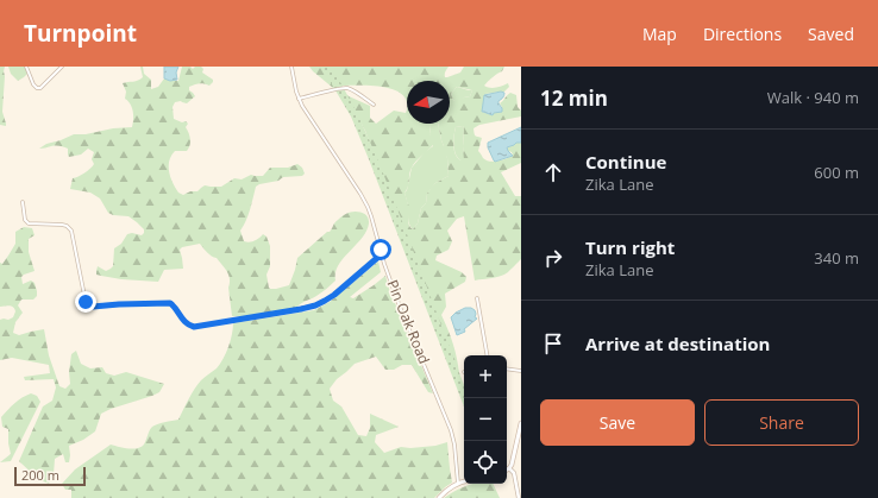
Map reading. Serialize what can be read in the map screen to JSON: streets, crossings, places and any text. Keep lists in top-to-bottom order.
{
  "streets": {
    "street": ["Pin Oak Road"]
  },
  "scale_bar": "200 m",
  "north": "left",
  "page": {
    "header": "Turnpoint",
    "nav": ["Map", "Directions", "Saved"],
    "heading": ["12 min", "Walk · 940 m"],
    "list": [
      ["Continue", "Zika Lane", "600 m"],
      ["Turn right", "Zika Lane", "340 m"],
      "Arrive at destination"
    ],
    "map_buttons": ["+", "−"],
    "buttons": ["Save", "Share"],
    "scale": "200 m"
  }
}
